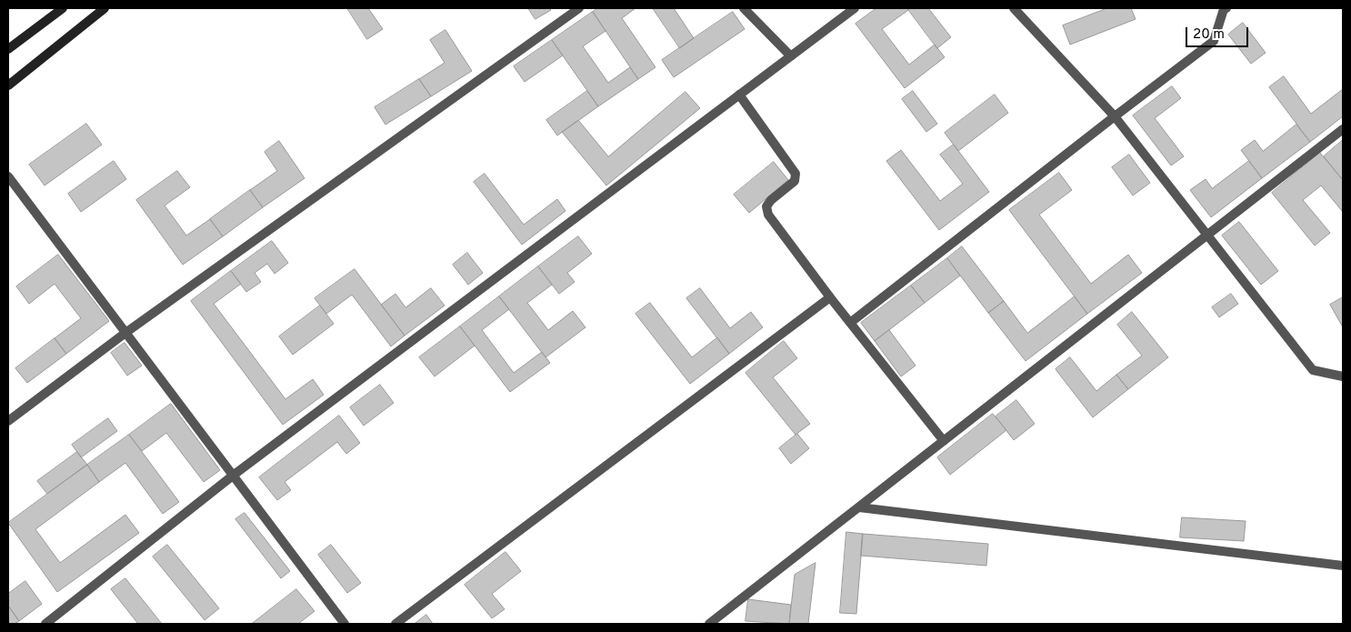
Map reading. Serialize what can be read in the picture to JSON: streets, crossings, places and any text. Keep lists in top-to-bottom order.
{
  "scale_bar": "20 m"
}
